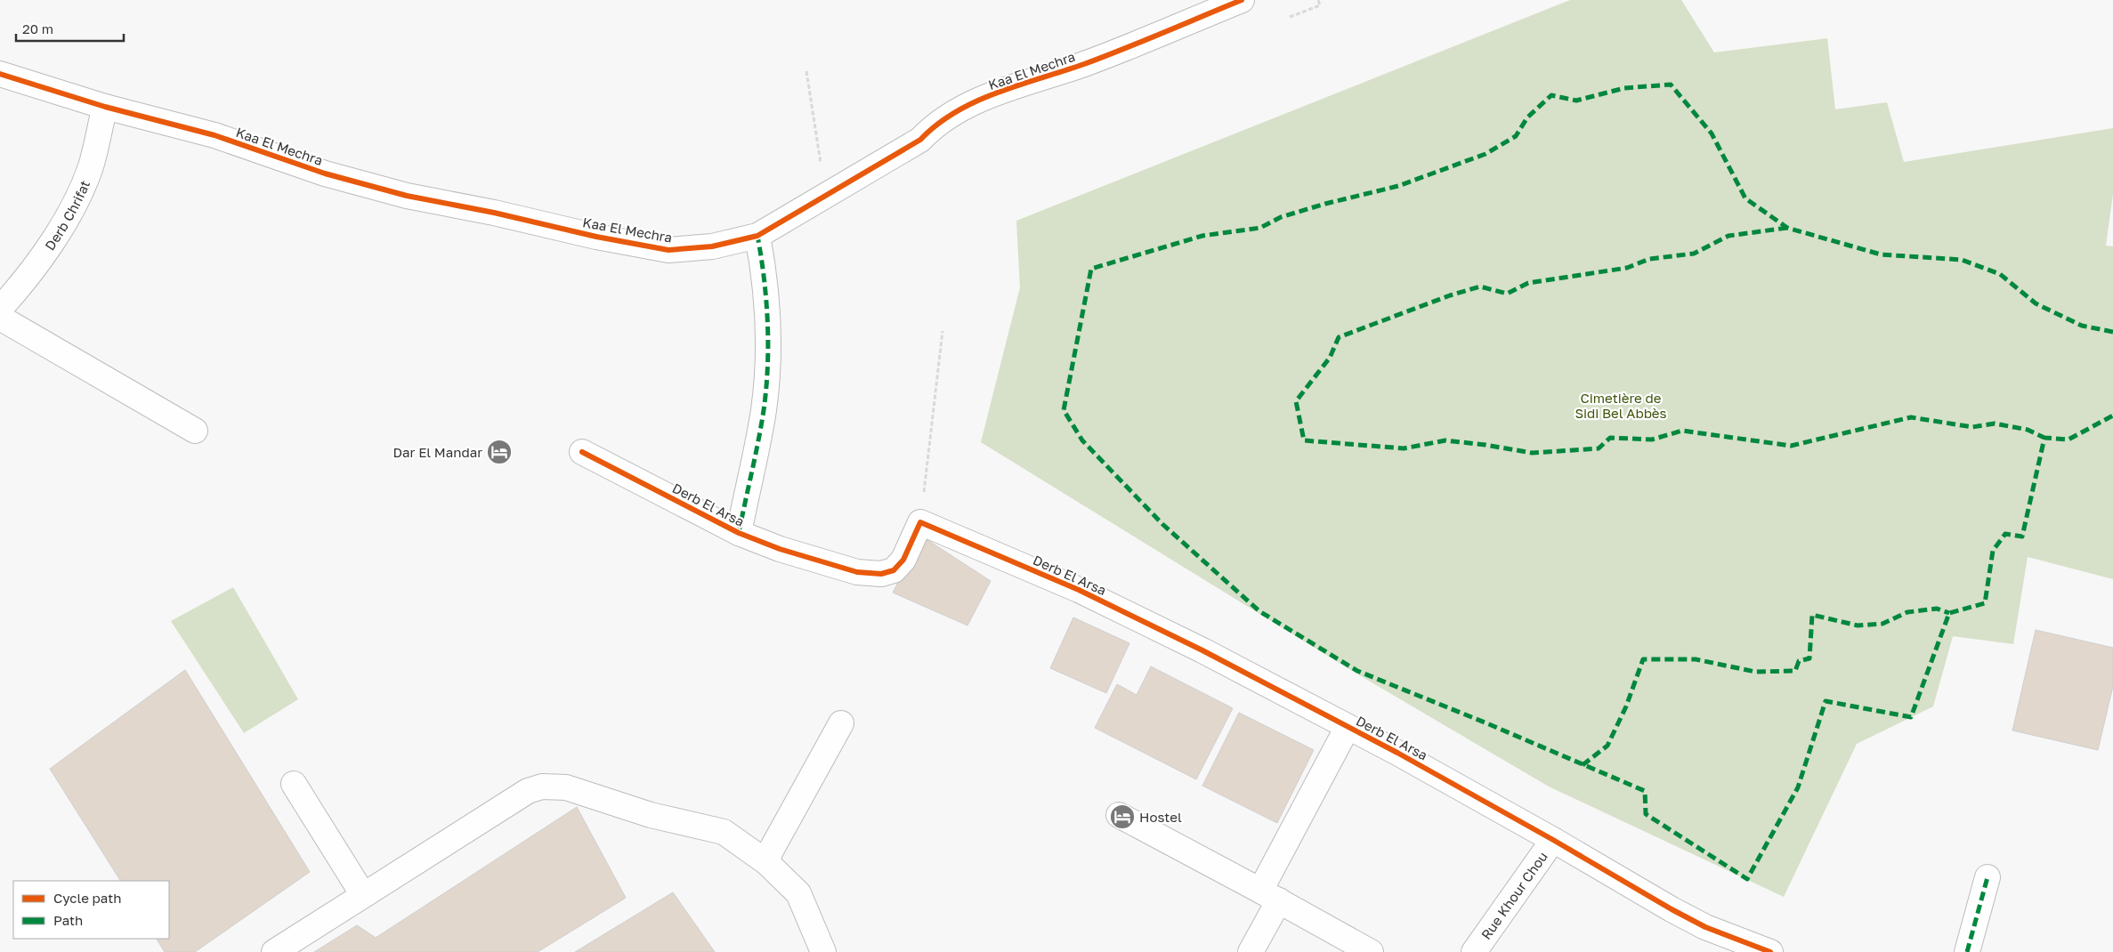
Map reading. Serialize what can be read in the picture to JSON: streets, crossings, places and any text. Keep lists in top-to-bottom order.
{
  "streets": {
    "street": [
      "Kaa El Mechra",
      "Derb Chrifat",
      "Derb El Arsa",
      "Rue Khour Chou"
    ]
  },
  "crossings": [
    ["Kaa El Mechra", "Derb Chrifat"],
    ["Derb El Arsa", "Rue Khour Chou"]
  ],
  "parks": ["Cimetière de Sidi Bel Abbès"],
  "places": {
    "hotel": ["Dar El Mandar", "Hostel"]
  },
  "legend": ["Cycle path", "Path"],
  "scale_bar": "20 m"
}
